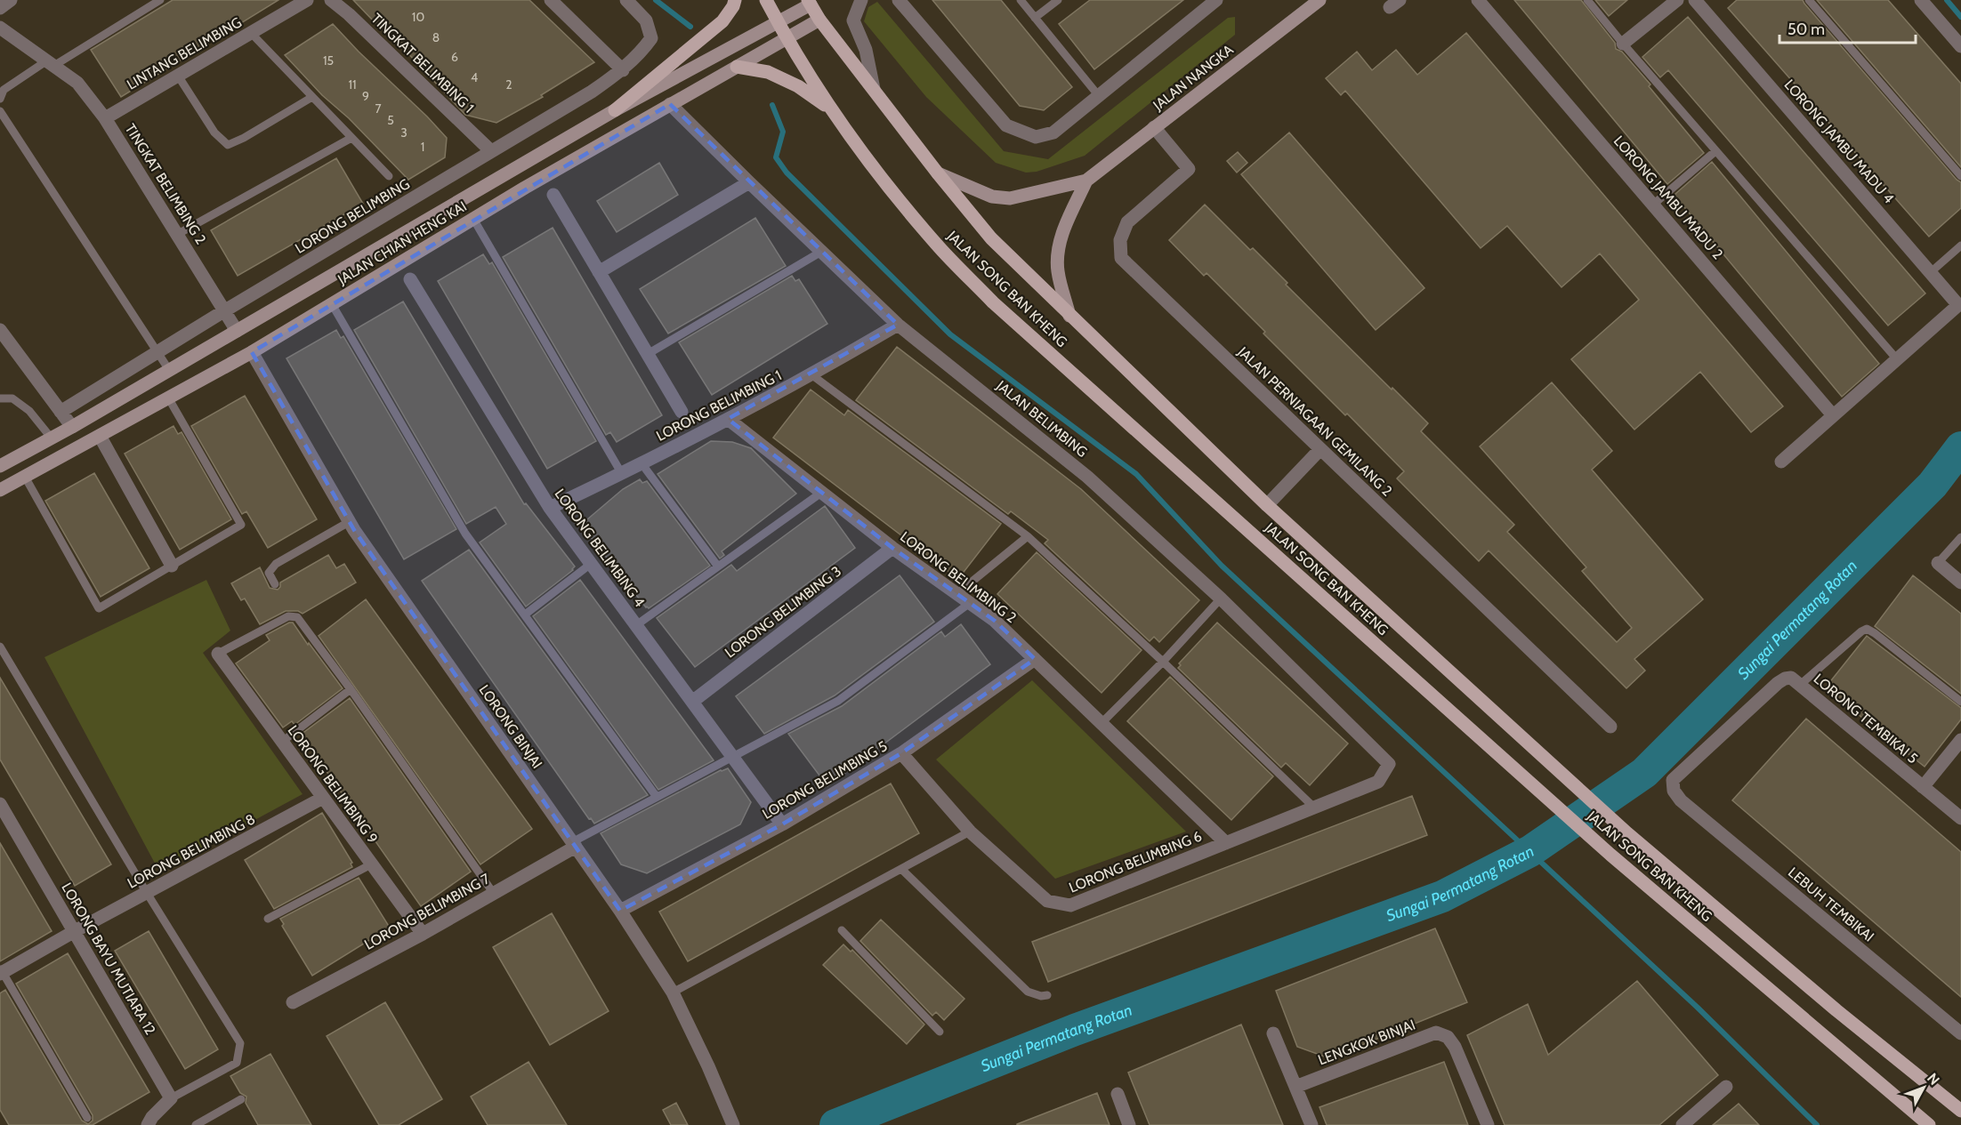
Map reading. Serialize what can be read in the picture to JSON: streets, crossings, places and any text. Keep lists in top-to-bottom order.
{
  "streets": {
    "main road": ["JALAN NANGKA", "JALAN CHIAN HENG KAI", "JALAN SONG BAN KHENG"],
    "street": [
      "LINTANG BELIMBING",
      "TINGKAT BELIMBING 1",
      "LORONG JAMBU MADU 4",
      "TINGKAT BELIMBING 2",
      "LORONG JAMBU MADU 2",
      "LORONG BELIMBING",
      "LORONG BELIMBING 1",
      "JALAN BELIMBING",
      "JALAN PERNIAGAAN GEMILANG 2",
      "LORONG BELIMBING 4",
      "LORONG BELIMBING 2",
      "LORONG BELIMBING 3",
      "LORONG TEMBIKAI 5",
      "LORONG BINJAI",
      "LORONG BELIMBING 5",
      "LORONG BELIMBING 9",
      "LORONG BELIMBING 8",
      "LORONG BELIMBING 6",
      "LEBUH TEMBIKAI",
      "LORONG BELIMBING 7",
      "LORONG BAYU MUTIARA 12",
      "LENGKOK BINJAI"
    ]
  },
  "crossings": [
    ["LINTANG BELIMBING", "TINGKAT BELIMBING 2"],
    ["TINGKAT BELIMBING 1", "LORONG BELIMBING"],
    ["JALAN NANGKA", "JALAN SONG BAN KHENG"],
    ["JALAN NANGKA", "JALAN PERNIAGAAN GEMILANG 2"],
    ["TINGKAT BELIMBING 2", "LORONG BELIMBING"],
    ["TINGKAT BELIMBING 2", "JALAN CHIAN HENG KAI"],
    ["JALAN CHIAN HENG KAI", "JALAN SONG BAN KHENG"],
    ["JALAN CHIAN HENG KAI", "JALAN BELIMBING"],
    ["JALAN CHIAN HENG KAI", "LORONG BINJAI"],
    ["LORONG BELIMBING 1", "JALAN BELIMBING"],
    ["LORONG BELIMBING 1", "LORONG BELIMBING 4"],
    ["LORONG BELIMBING 1", "LORONG BELIMBING 2"],
    ["JALAN BELIMBING", "LORONG BELIMBING 6"],
    ["LORONG BELIMBING 4", "LORONG BELIMBING 3"],
    ["LORONG BELIMBING 4", "LORONG BELIMBING 5"],
    ["LORONG BELIMBING 2", "LORONG BELIMBING 3"],
    ["LORONG BELIMBING 2", "LORONG BELIMBING 5"],
    ["LORONG BELIMBING 2", "LORONG BELIMBING 6"],
    ["LORONG TEMBIKAI 5", "LEBUH TEMBIKAI"],
    ["LORONG BINJAI", "LORONG BELIMBING 5"],
    ["LORONG BINJAI", "LORONG BELIMBING 7"],
    ["LORONG BELIMBING 5", "LORONG BELIMBING 6"],
    ["LORONG BELIMBING 9", "LORONG BELIMBING 8"],
    ["LORONG BELIMBING 9", "LORONG BELIMBING 7"],
    ["LORONG BELIMBING 8", "LORONG BAYU MUTIARA 12"]
  ],
  "water": ["Sungai Permatang Rotan"],
  "house_numbers": [
    "10",
    "8",
    "6",
    "15",
    "4",
    "11",
    "2",
    "9",
    "7",
    "5",
    "3",
    "1"
  ],
  "scale_bar": "50 m",
  "north": "top right"
}
